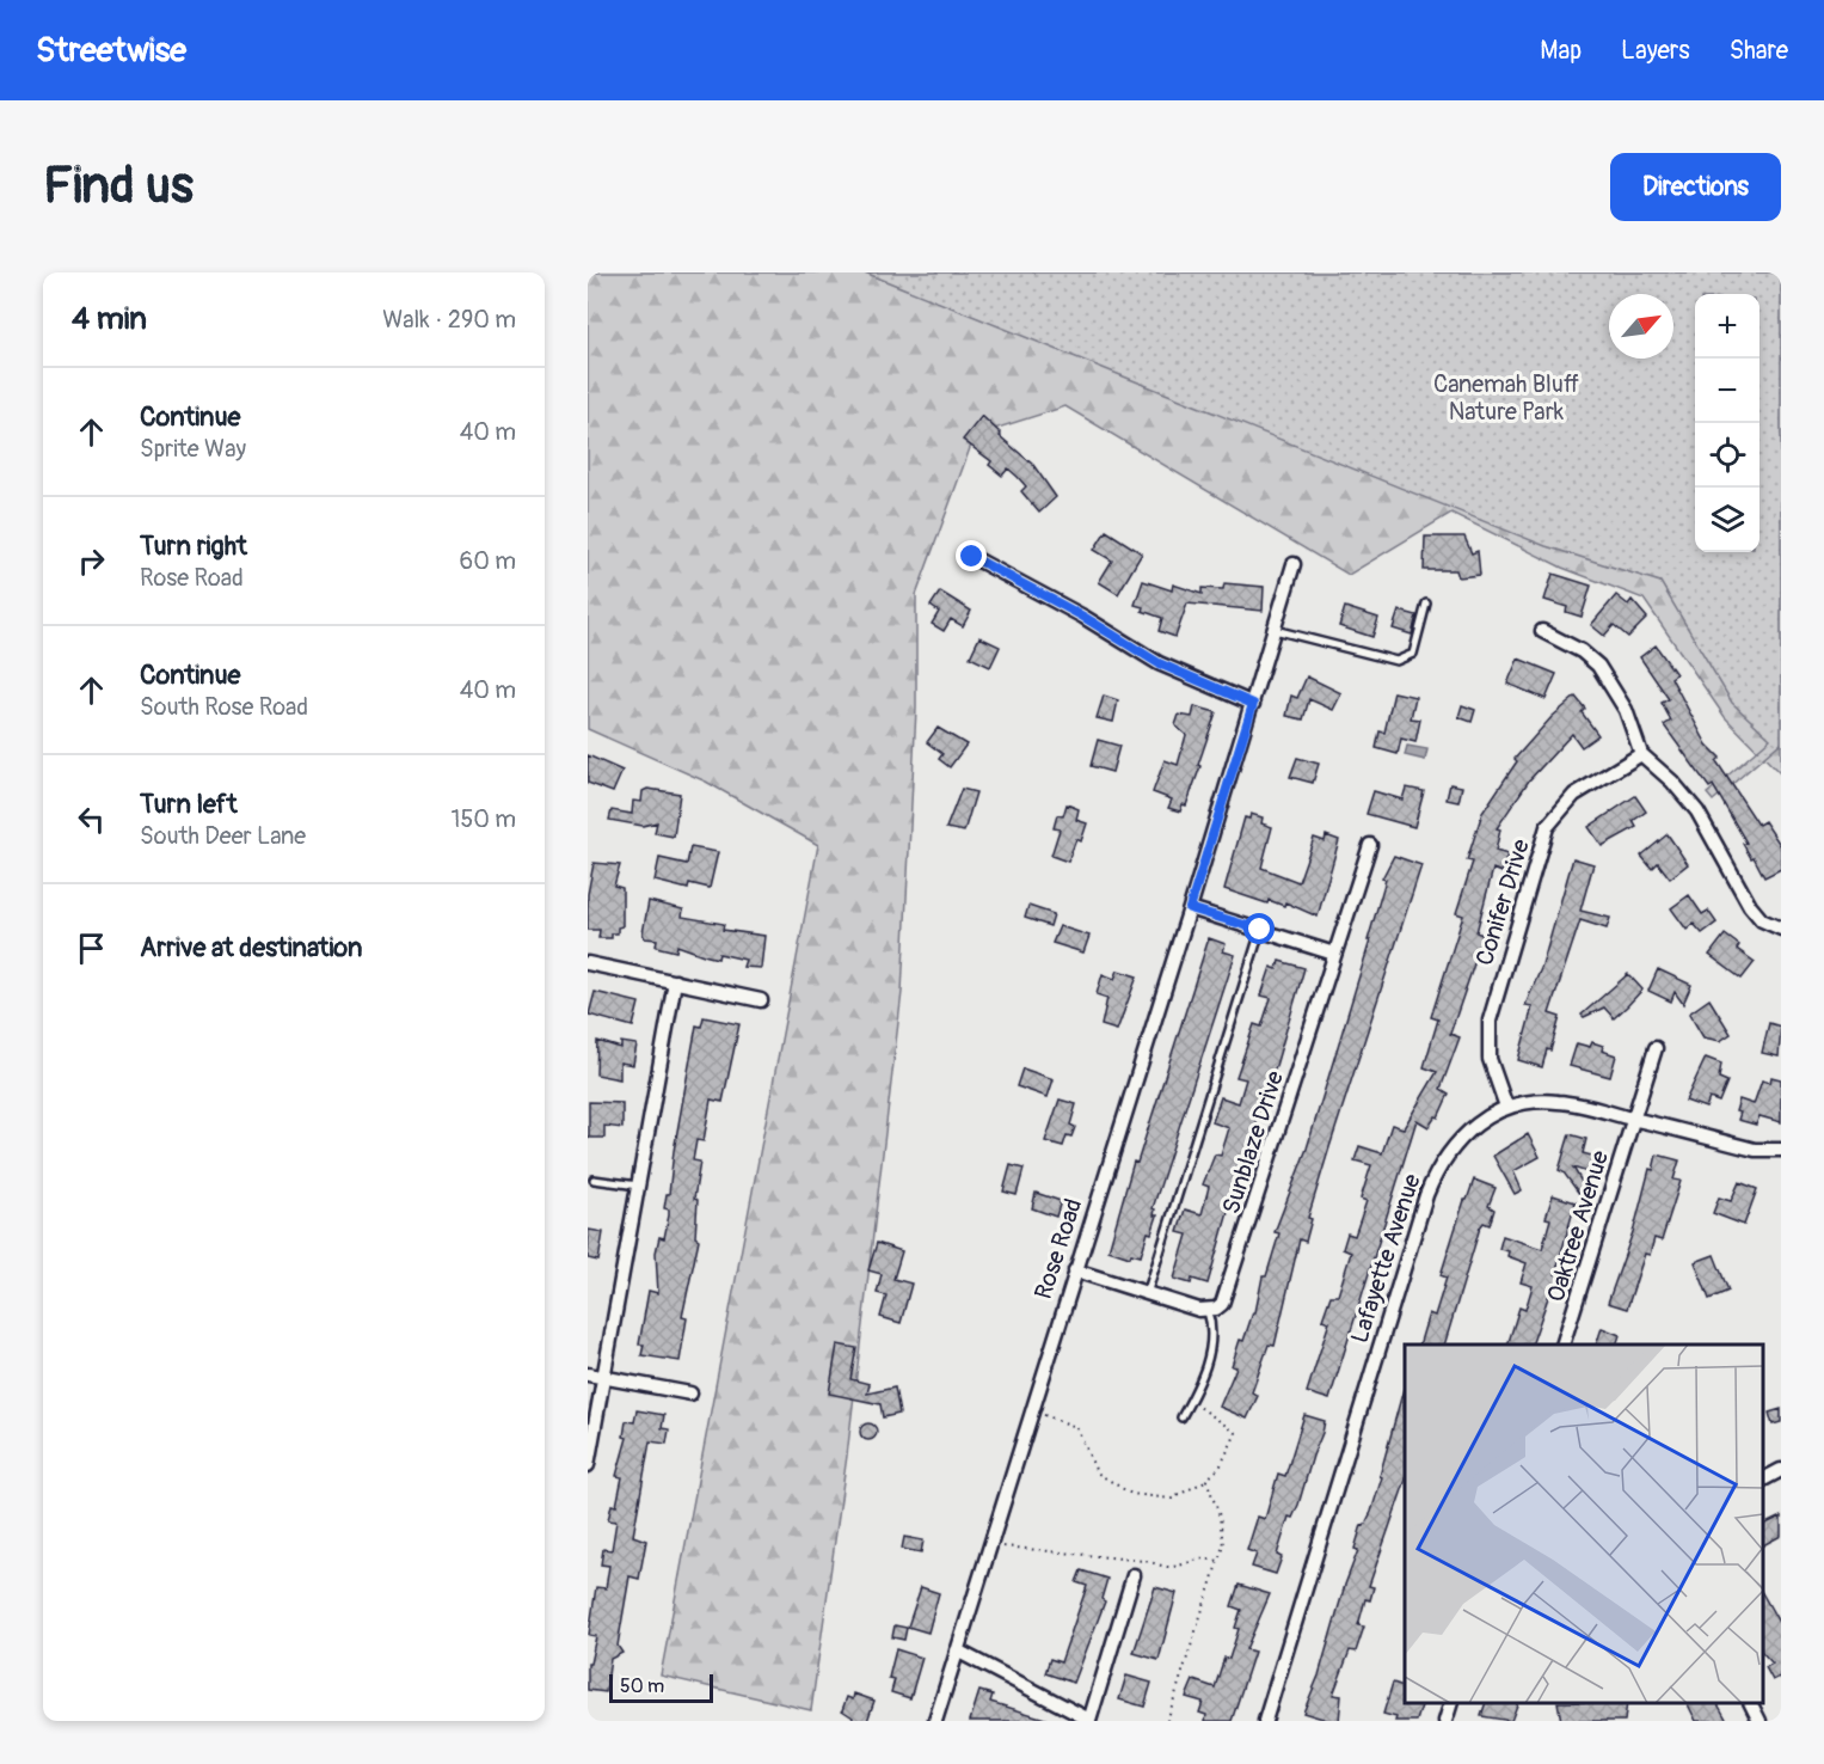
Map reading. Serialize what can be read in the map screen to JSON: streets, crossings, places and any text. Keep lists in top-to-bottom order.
{
  "streets": {
    "street": [
      "Conifer Drive",
      "Sunblaze Drive",
      "Oaktree Avenue",
      "Rose Road",
      "Lafayette Avenue"
    ]
  },
  "crossings": [
    ["Conifer Drive", "Lafayette Avenue"],
    ["Oaktree Avenue", "Lafayette Avenue"]
  ],
  "parks": ["Canemah Bluff Nature Park"],
  "scale_bar": "50 m",
  "north": "top right",
  "page": {
    "header": "Streetwise",
    "nav": ["Map", "Layers", "Share"],
    "buttons": "Directions",
    "title": "Find us",
    "heading": ["4 min", "Walk · 290 m"],
    "map_buttons": ["+", "−"],
    "list": [
      ["Continue", "Sprite Way", "40 m"],
      ["Turn right", "Rose Road", "60 m"],
      ["Continue", "South Rose Road", "40 m"],
      ["Turn left", "South Deer Lane", "150 m"],
      "Arrive at destination"
    ],
    "scale": "50 m"
  }
}
